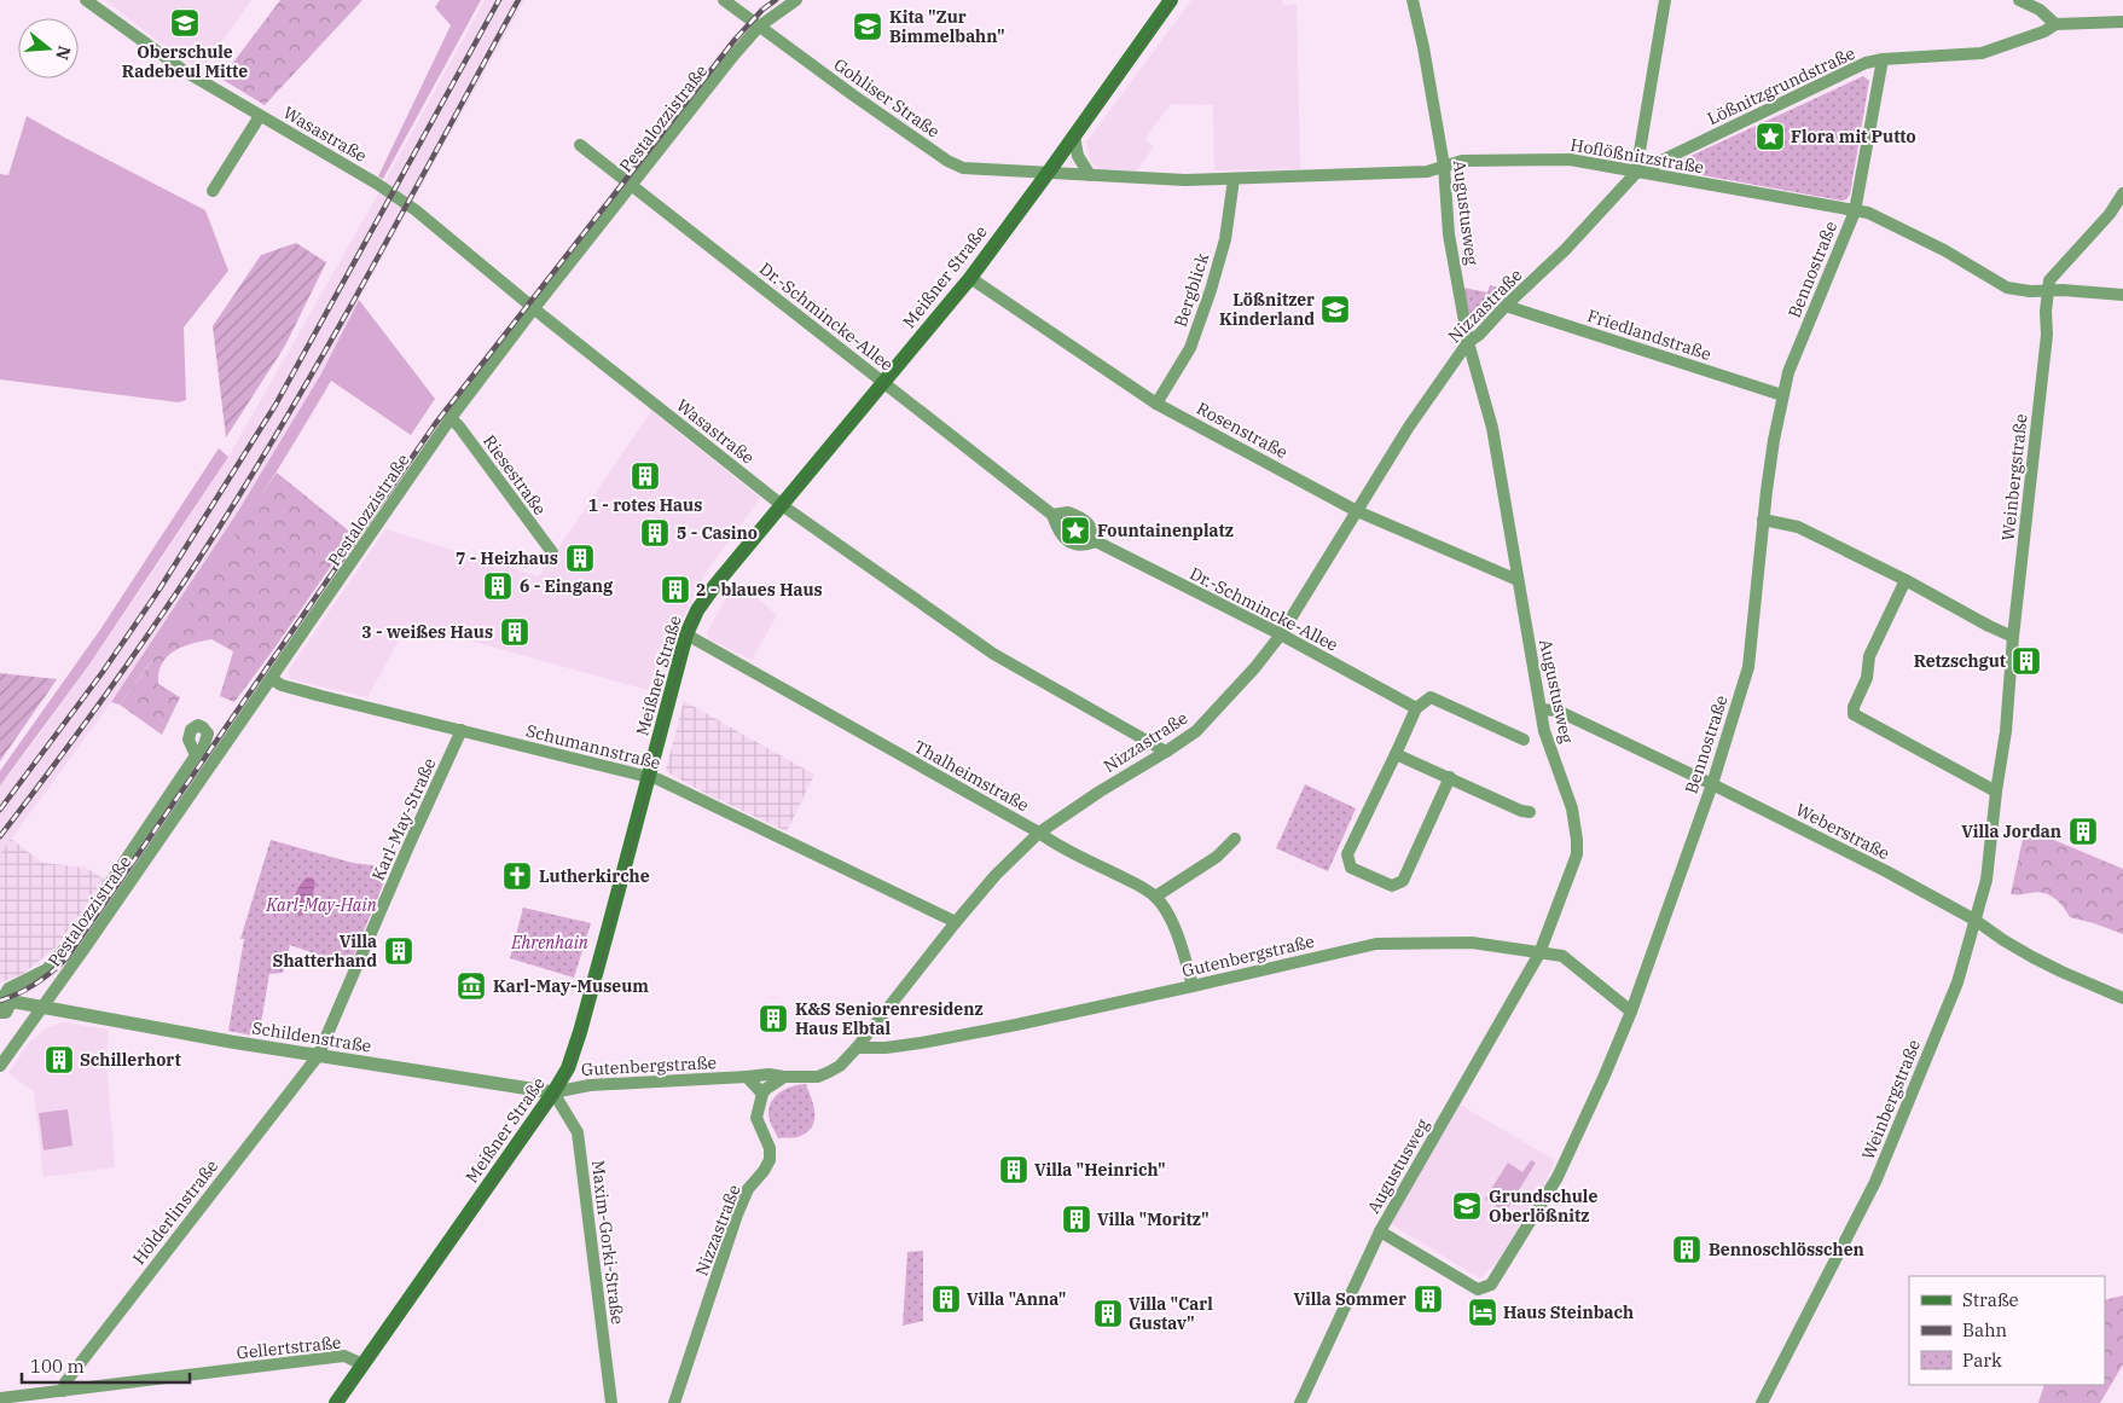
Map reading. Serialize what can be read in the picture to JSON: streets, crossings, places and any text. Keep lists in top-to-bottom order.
{
  "streets": {
    "main road": ["Meißner Straße"],
    "street": [
      "Lößnitzgrundstraße",
      "Gohliser Straße",
      "Pestalozzistraße",
      "Wasastraße",
      "Hoflößnitzstraße",
      "Augustusweg",
      "Bennostraße",
      "Bergblick",
      "Nizzastraße",
      "Dr.-Schmincke-Allee",
      "Friedlandstraße",
      "Rosenstraße",
      "Riesestraße",
      "Weinbergstraße",
      "Schumannstraße",
      "Thalheimstraße",
      "Karl-May-Straße",
      "Weberstraße",
      "Gutenbergstraße",
      "Schildenstraße",
      "Hölderlinstraße",
      "Maxim-Gorki-Straße",
      "Gellertstraße"
    ]
  },
  "crossings": [
    ["Lößnitzgrundstraße", "Hoflößnitzstraße"],
    ["Lößnitzgrundstraße", "Bennostraße"],
    ["Lößnitzgrundstraße", "Nizzastraße"],
    ["Gohliser Straße", "Pestalozzistraße"],
    ["Gohliser Straße", "Hoflößnitzstraße"],
    ["Gohliser Straße", "Meißner Straße"],
    ["Pestalozzistraße", "Wasastraße"],
    ["Pestalozzistraße", "Dr.-Schmincke-Allee"],
    ["Pestalozzistraße", "Riesestraße"],
    ["Pestalozzistraße", "Schumannstraße"],
    ["Pestalozzistraße", "Schildenstraße"],
    ["Wasastraße", "Meißner Straße"],
    ["Wasastraße", "Nizzastraße"],
    ["Hoflößnitzstraße", "Augustusweg"],
    ["Hoflößnitzstraße", "Bennostraße"],
    ["Hoflößnitzstraße", "Meißner Straße"],
    ["Hoflößnitzstraße", "Bergblick"],
    ["Hoflößnitzstraße", "Nizzastraße"],
    ["Hoflößnitzstraße", "Weinbergstraße"],
    ["Augustusweg", "Bennostraße"],
    ["Augustusweg", "Nizzastraße"],
    ["Augustusweg", "Rosenstraße"],
    ["Augustusweg", "Weberstraße"],
    ["Augustusweg", "Gutenbergstraße"],
    ["Bennostraße", "Friedlandstraße"],
    ["Bennostraße", "Weberstraße"],
    ["Bennostraße", "Gutenbergstraße"],
    ["Meißner Straße", "Dr.-Schmincke-Allee"],
    ["Meißner Straße", "Rosenstraße"],
    ["Meißner Straße", "Schumannstraße"],
    ["Meißner Straße", "Thalheimstraße"],
    ["Meißner Straße", "Gutenbergstraße"],
    ["Meißner Straße", "Schildenstraße"],
    ["Meißner Straße", "Maxim-Gorki-Straße"],
    ["Meißner Straße", "Gellertstraße"],
    ["Bergblick", "Rosenstraße"],
    ["Nizzastraße", "Dr.-Schmincke-Allee"],
    ["Nizzastraße", "Friedlandstraße"],
    ["Nizzastraße", "Rosenstraße"],
    ["Nizzastraße", "Schumannstraße"],
    ["Nizzastraße", "Thalheimstraße"],
    ["Nizzastraße", "Gutenbergstraße"],
    ["Weinbergstraße", "Weberstraße"],
    ["Schumannstraße", "Karl-May-Straße"],
    ["Thalheimstraße", "Gutenbergstraße"],
    ["Karl-May-Straße", "Schildenstraße"],
    ["Karl-May-Straße", "Hölderlinstraße"],
    ["Gutenbergstraße", "Schildenstraße"],
    ["Gutenbergstraße", "Maxim-Gorki-Straße"],
    ["Schildenstraße", "Hölderlinstraße"],
    ["Schildenstraße", "Maxim-Gorki-Straße"],
    ["Hölderlinstraße", "Gellertstraße"]
  ],
  "parks": ["Karl-May-Hain", "Ehrenhain"],
  "places": {
    "school or university": [
      "Oberschule Radebeul Mitte",
      "Kita \"Zur Bimmelbahn\"",
      "Lößnitzer Kinderland",
      "Grundschule Oberlößnitz"
    ],
    "place": ["Flora mit Putto", "Fountainenplatz"],
    "building": [
      "1 - rotes Haus",
      "5 - Casino",
      "7 - Heizhaus",
      "6 - Eingang",
      "2 - blaues Haus",
      "3 - weißes Haus",
      "Retzschgut",
      "Villa Jordan",
      "Villa Shatterhand",
      "K&S Seniorenresidenz Haus Elbtal",
      "Schillerhort",
      "Villa \"Heinrich\"",
      "Villa \"Moritz\"",
      "Bennoschlösschen",
      "Villa \"Anna\"",
      "Villa Sommer",
      "Villa \"Carl Gustav\""
    ],
    "church": ["Lutherkirche"],
    "museum": ["Karl-May-Museum"],
    "hotel": ["Haus Steinbach"]
  },
  "legend": ["Straße", "Bahn", "Park"],
  "scale_bar": "100 m",
  "north": "right"
}
